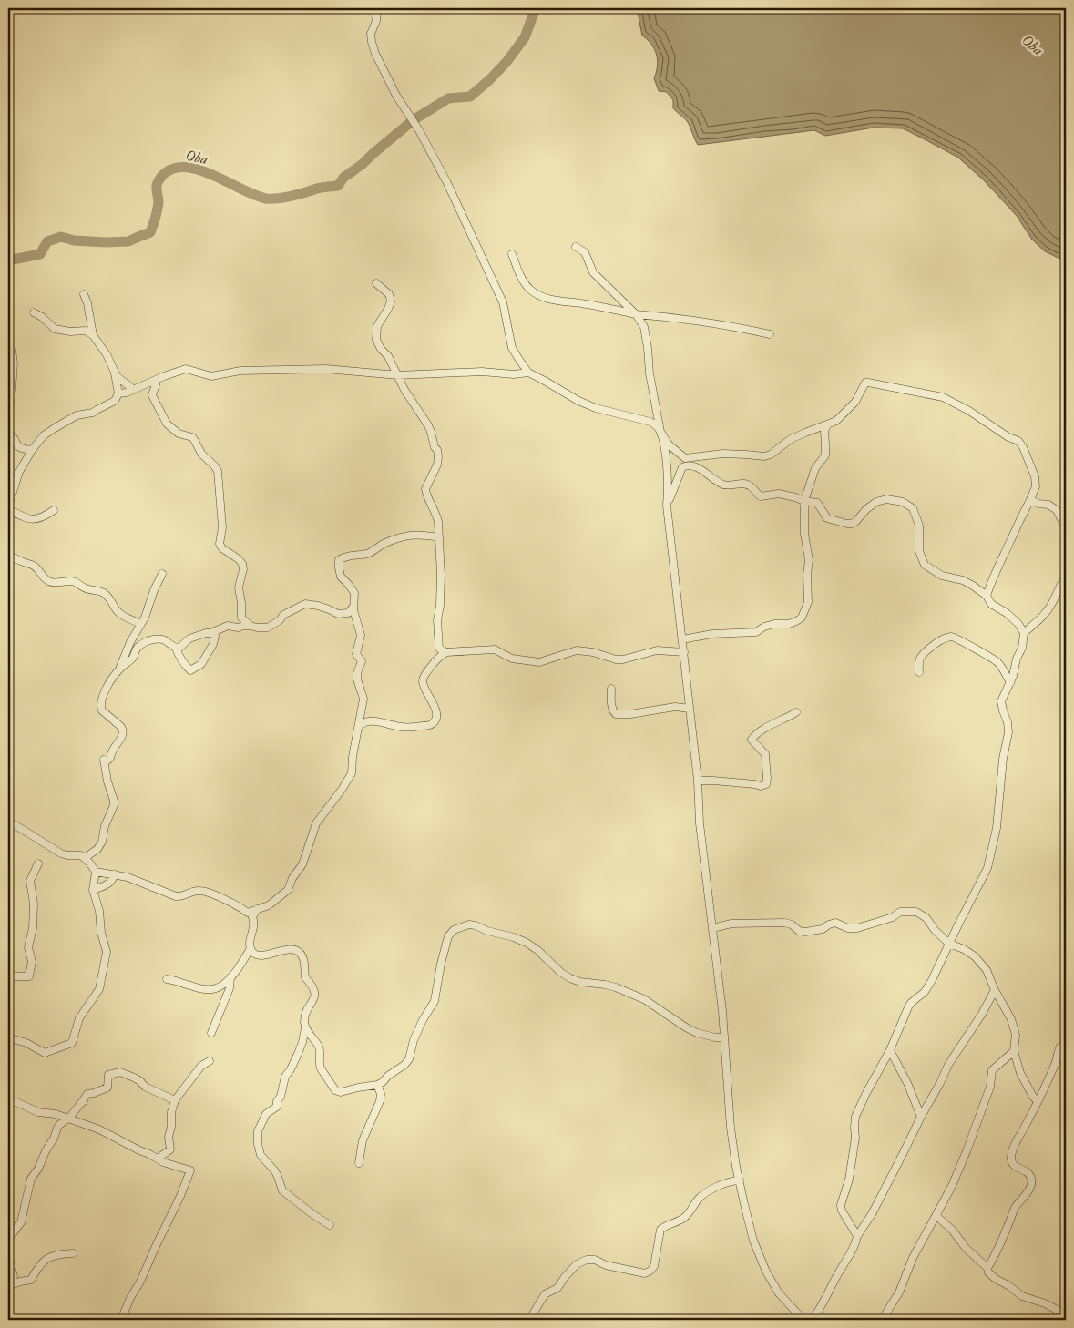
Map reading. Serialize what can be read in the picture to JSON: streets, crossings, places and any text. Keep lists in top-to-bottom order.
{
  "water": ["Oba"]
}
